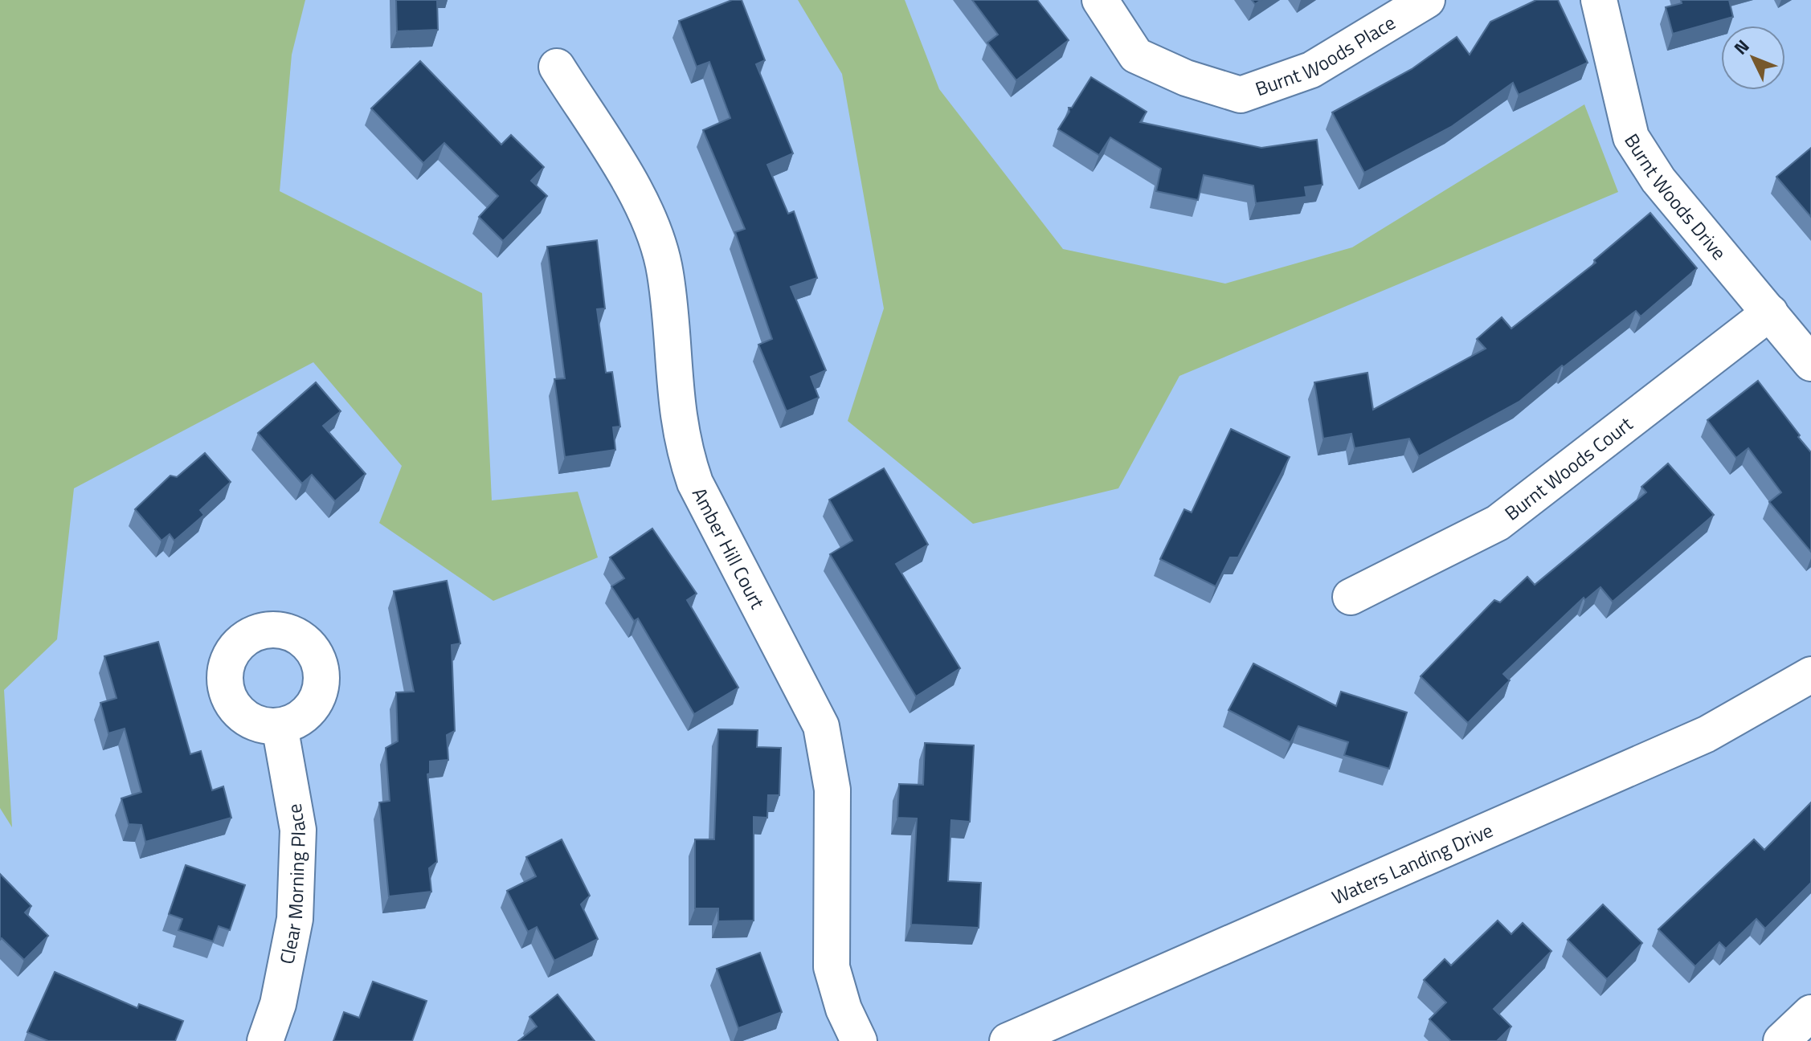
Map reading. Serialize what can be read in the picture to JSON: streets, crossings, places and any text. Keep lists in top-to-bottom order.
{
  "streets": {
    "street": [
      "Burnt Woods Place",
      "Burnt Woods Drive",
      "Burnt Woods Court",
      "Amber Hill Court",
      "Waters Landing Drive",
      "Clear Morning Place"
    ]
  },
  "crossings": [
    ["Burnt Woods Drive", "Burnt Woods Court"]
  ],
  "north": "top left"
}
